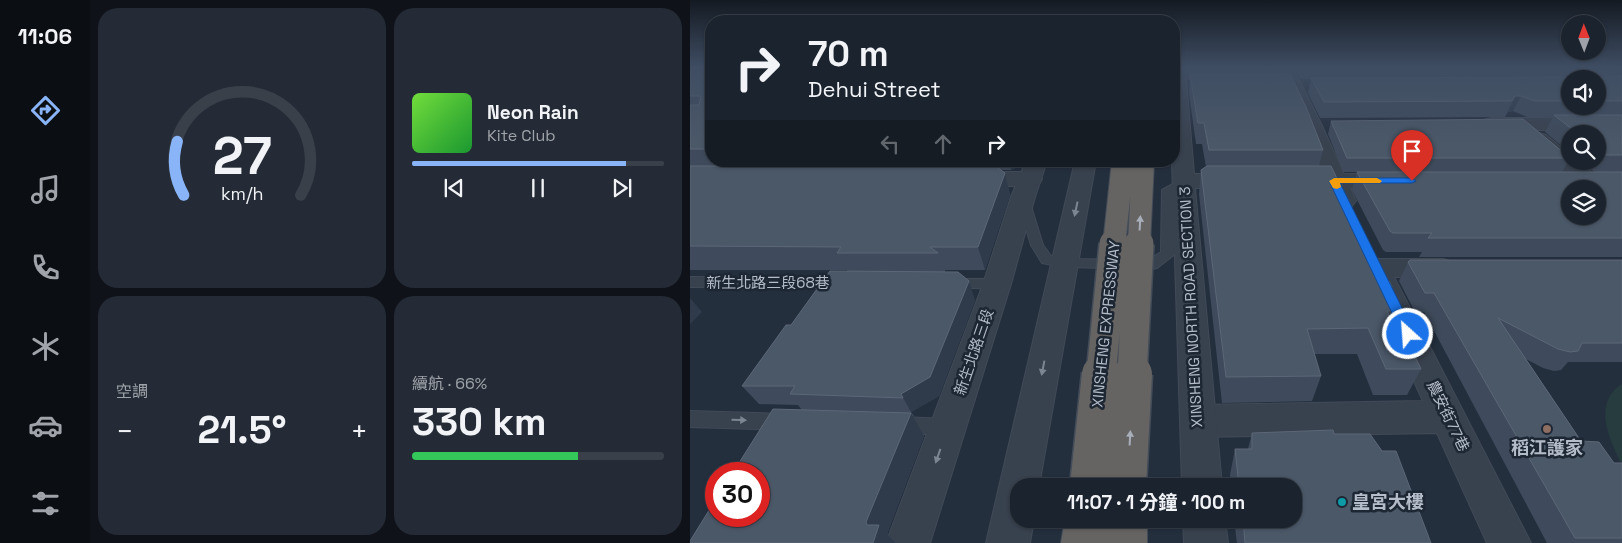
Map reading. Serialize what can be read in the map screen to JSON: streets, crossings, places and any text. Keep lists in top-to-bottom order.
{
  "streets": {
    "highway": ["XINSHENG EXPRESSWAY"],
    "street": ["XINSHENG NORTH ROAD SECTION 3", "新生北路三段", "農安街77巷"],
    "lane": ["新生北路三段68巷"]
  },
  "places": ["稻江護家", "皇宮大樓"],
  "north": "top",
  "page": {
    "tabs": "11:06",
    "turn": ["70 m", "Dehui Street"],
    "song": ["Neon Rain", "Kite Club"],
    "tile": [
      "空調",
      ["續航 · 66%", "330 km"]
    ],
    "heat": ["−", "21.5°", "+"],
    "limit": "30",
    "trip": "11:07 · 1 分鐘 · 100 m",
    "gauge": ["27", "km/h"]
  }
}
